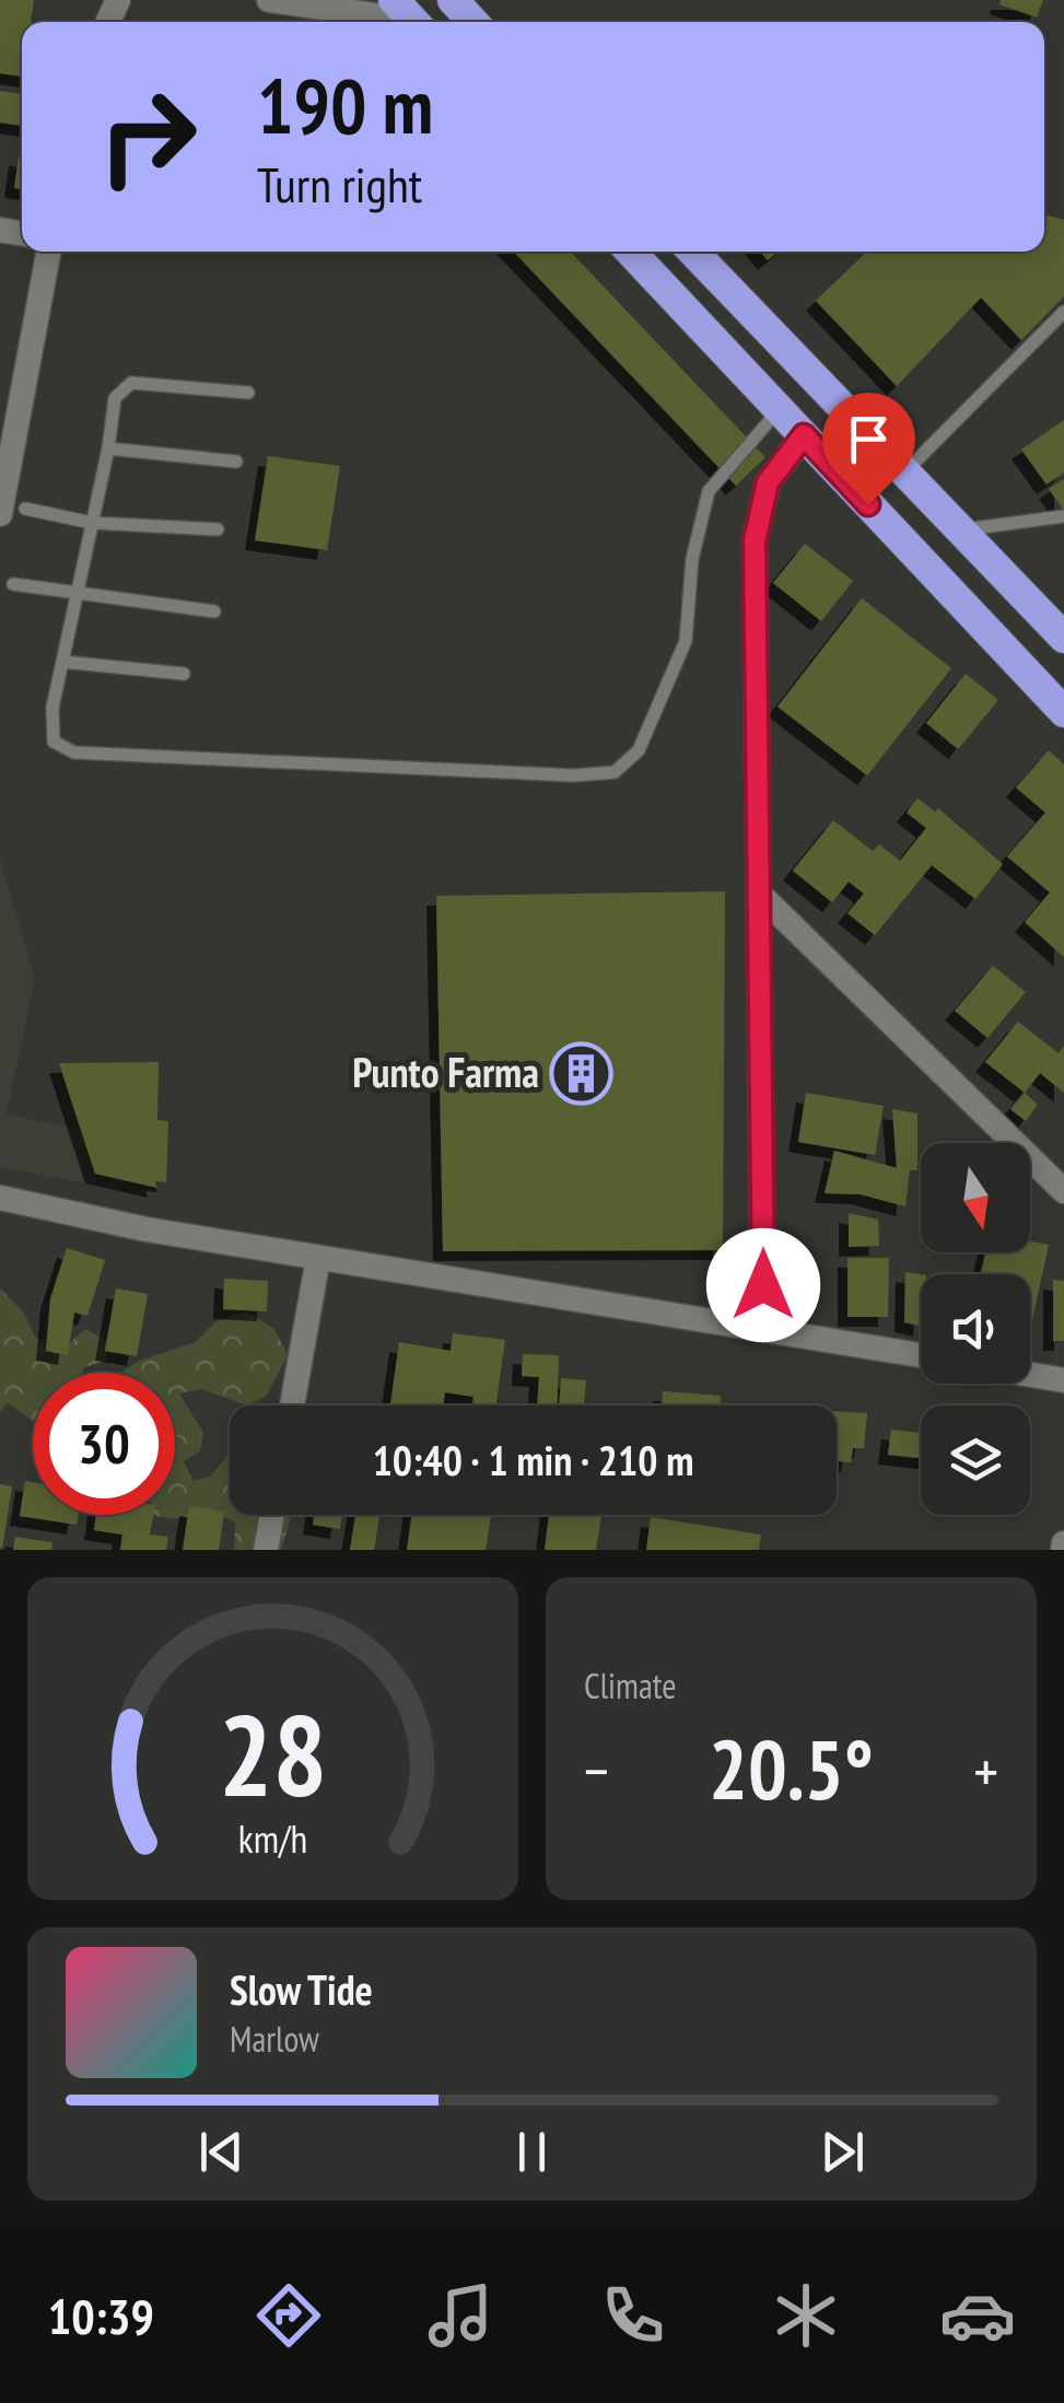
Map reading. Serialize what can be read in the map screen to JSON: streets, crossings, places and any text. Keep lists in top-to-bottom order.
{
  "places": {
    "building": ["Punto Farma"]
  },
  "north": "bottom",
  "page": {
    "turn": ["190 m", "Turn right"],
    "limit": "30",
    "trip": "10:40 · 1 min · 210 m",
    "tile": "Climate",
    "heat": ["−", "20.5°", "+"],
    "song": ["Slow Tide", "Marlow"],
    "tabs": "10:39",
    "gauge": ["28", "km/h"]
  }
}
